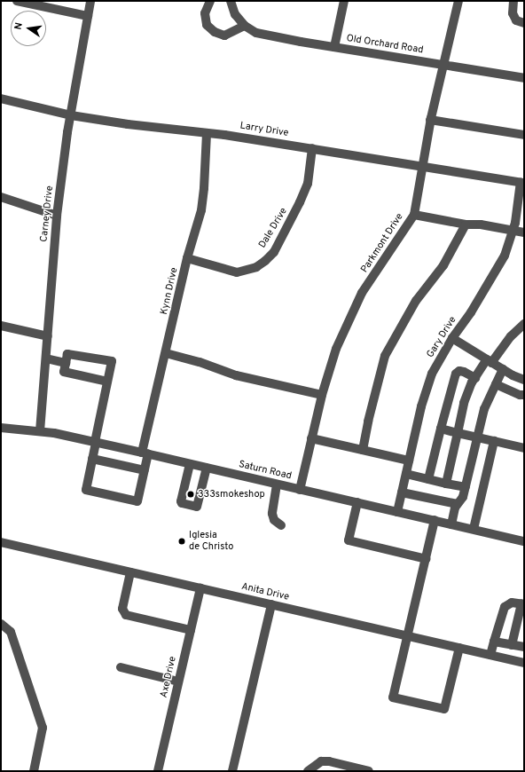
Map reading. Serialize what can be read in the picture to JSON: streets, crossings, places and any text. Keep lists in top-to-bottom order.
{
  "streets": {
    "street": [
      "Old Orchard Road",
      "Larry Drive",
      "Carney Drive",
      "Dale Drive",
      "Parkmont Drive",
      "Kynn Drive",
      "Gary Drive",
      "Saturn Road",
      "Anita Drive",
      "Axe Drive"
    ]
  },
  "crossings": [
    ["Old Orchard Road", "Parkmont Drive"],
    ["Larry Drive", "Carney Drive"],
    ["Larry Drive", "Dale Drive"],
    ["Larry Drive", "Parkmont Drive"],
    ["Larry Drive", "Kynn Drive"],
    ["Larry Drive", "Gary Drive"],
    ["Carney Drive", "Saturn Road"],
    ["Dale Drive", "Kynn Drive"],
    ["Parkmont Drive", "Saturn Road"],
    ["Kynn Drive", "Saturn Road"],
    ["Gary Drive", "Saturn Road"],
    ["Anita Drive", "Axe Drive"]
  ],
  "places": ["333smokeshop", "Iglesia de Christo"],
  "north": "left"
}
